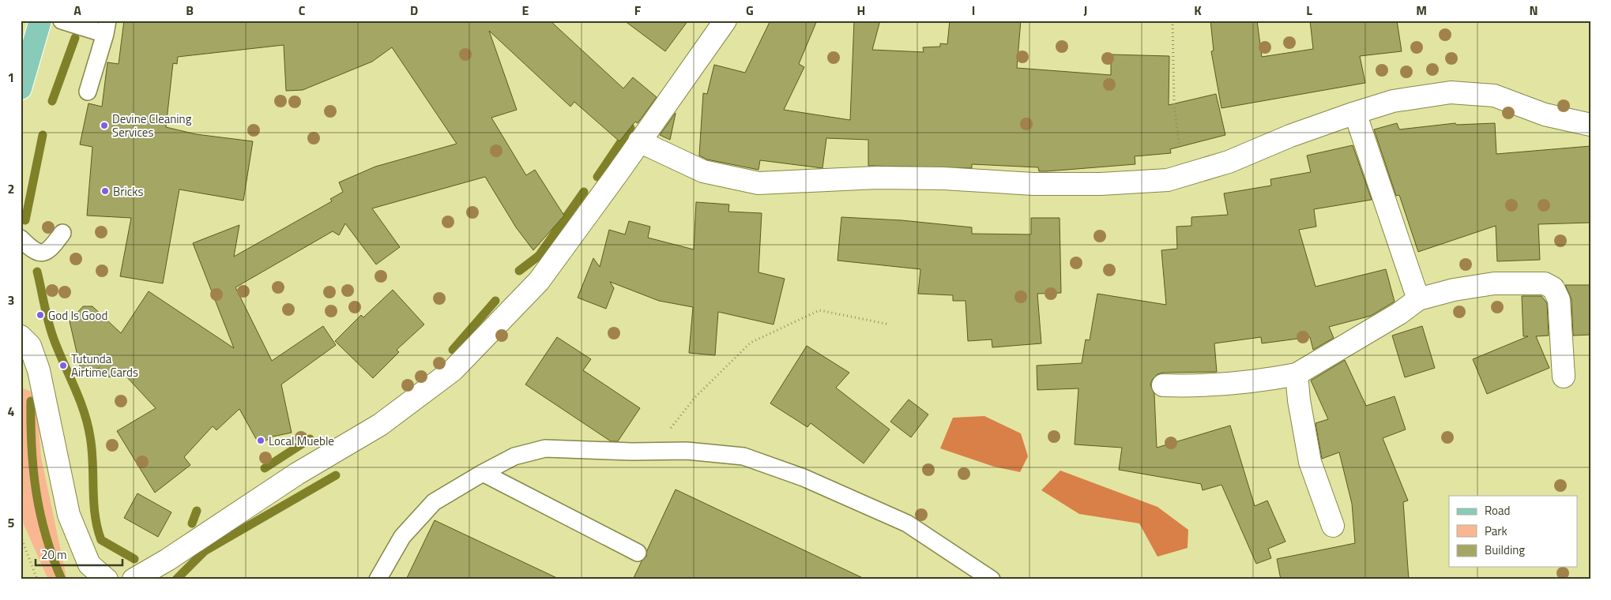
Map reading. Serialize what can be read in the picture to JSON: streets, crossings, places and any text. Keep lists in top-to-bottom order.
{
  "places": [
    "Devine Cleaning Services",
    "Bricks",
    "God Is Good",
    "Tutunda Airtime Cards",
    "Local Mueble"
  ],
  "legend": ["Road", "Park", "Building"],
  "scale_bar": "20 m",
  "grid": {
    "columns": [
      "A",
      "B",
      "C",
      "D",
      "E",
      "F",
      "G",
      "H",
      "I",
      "J",
      "K",
      "L",
      "M",
      "N"
    ],
    "rows": [
      "1",
      "2",
      "3",
      "4",
      "5"
    ]
  }
}
